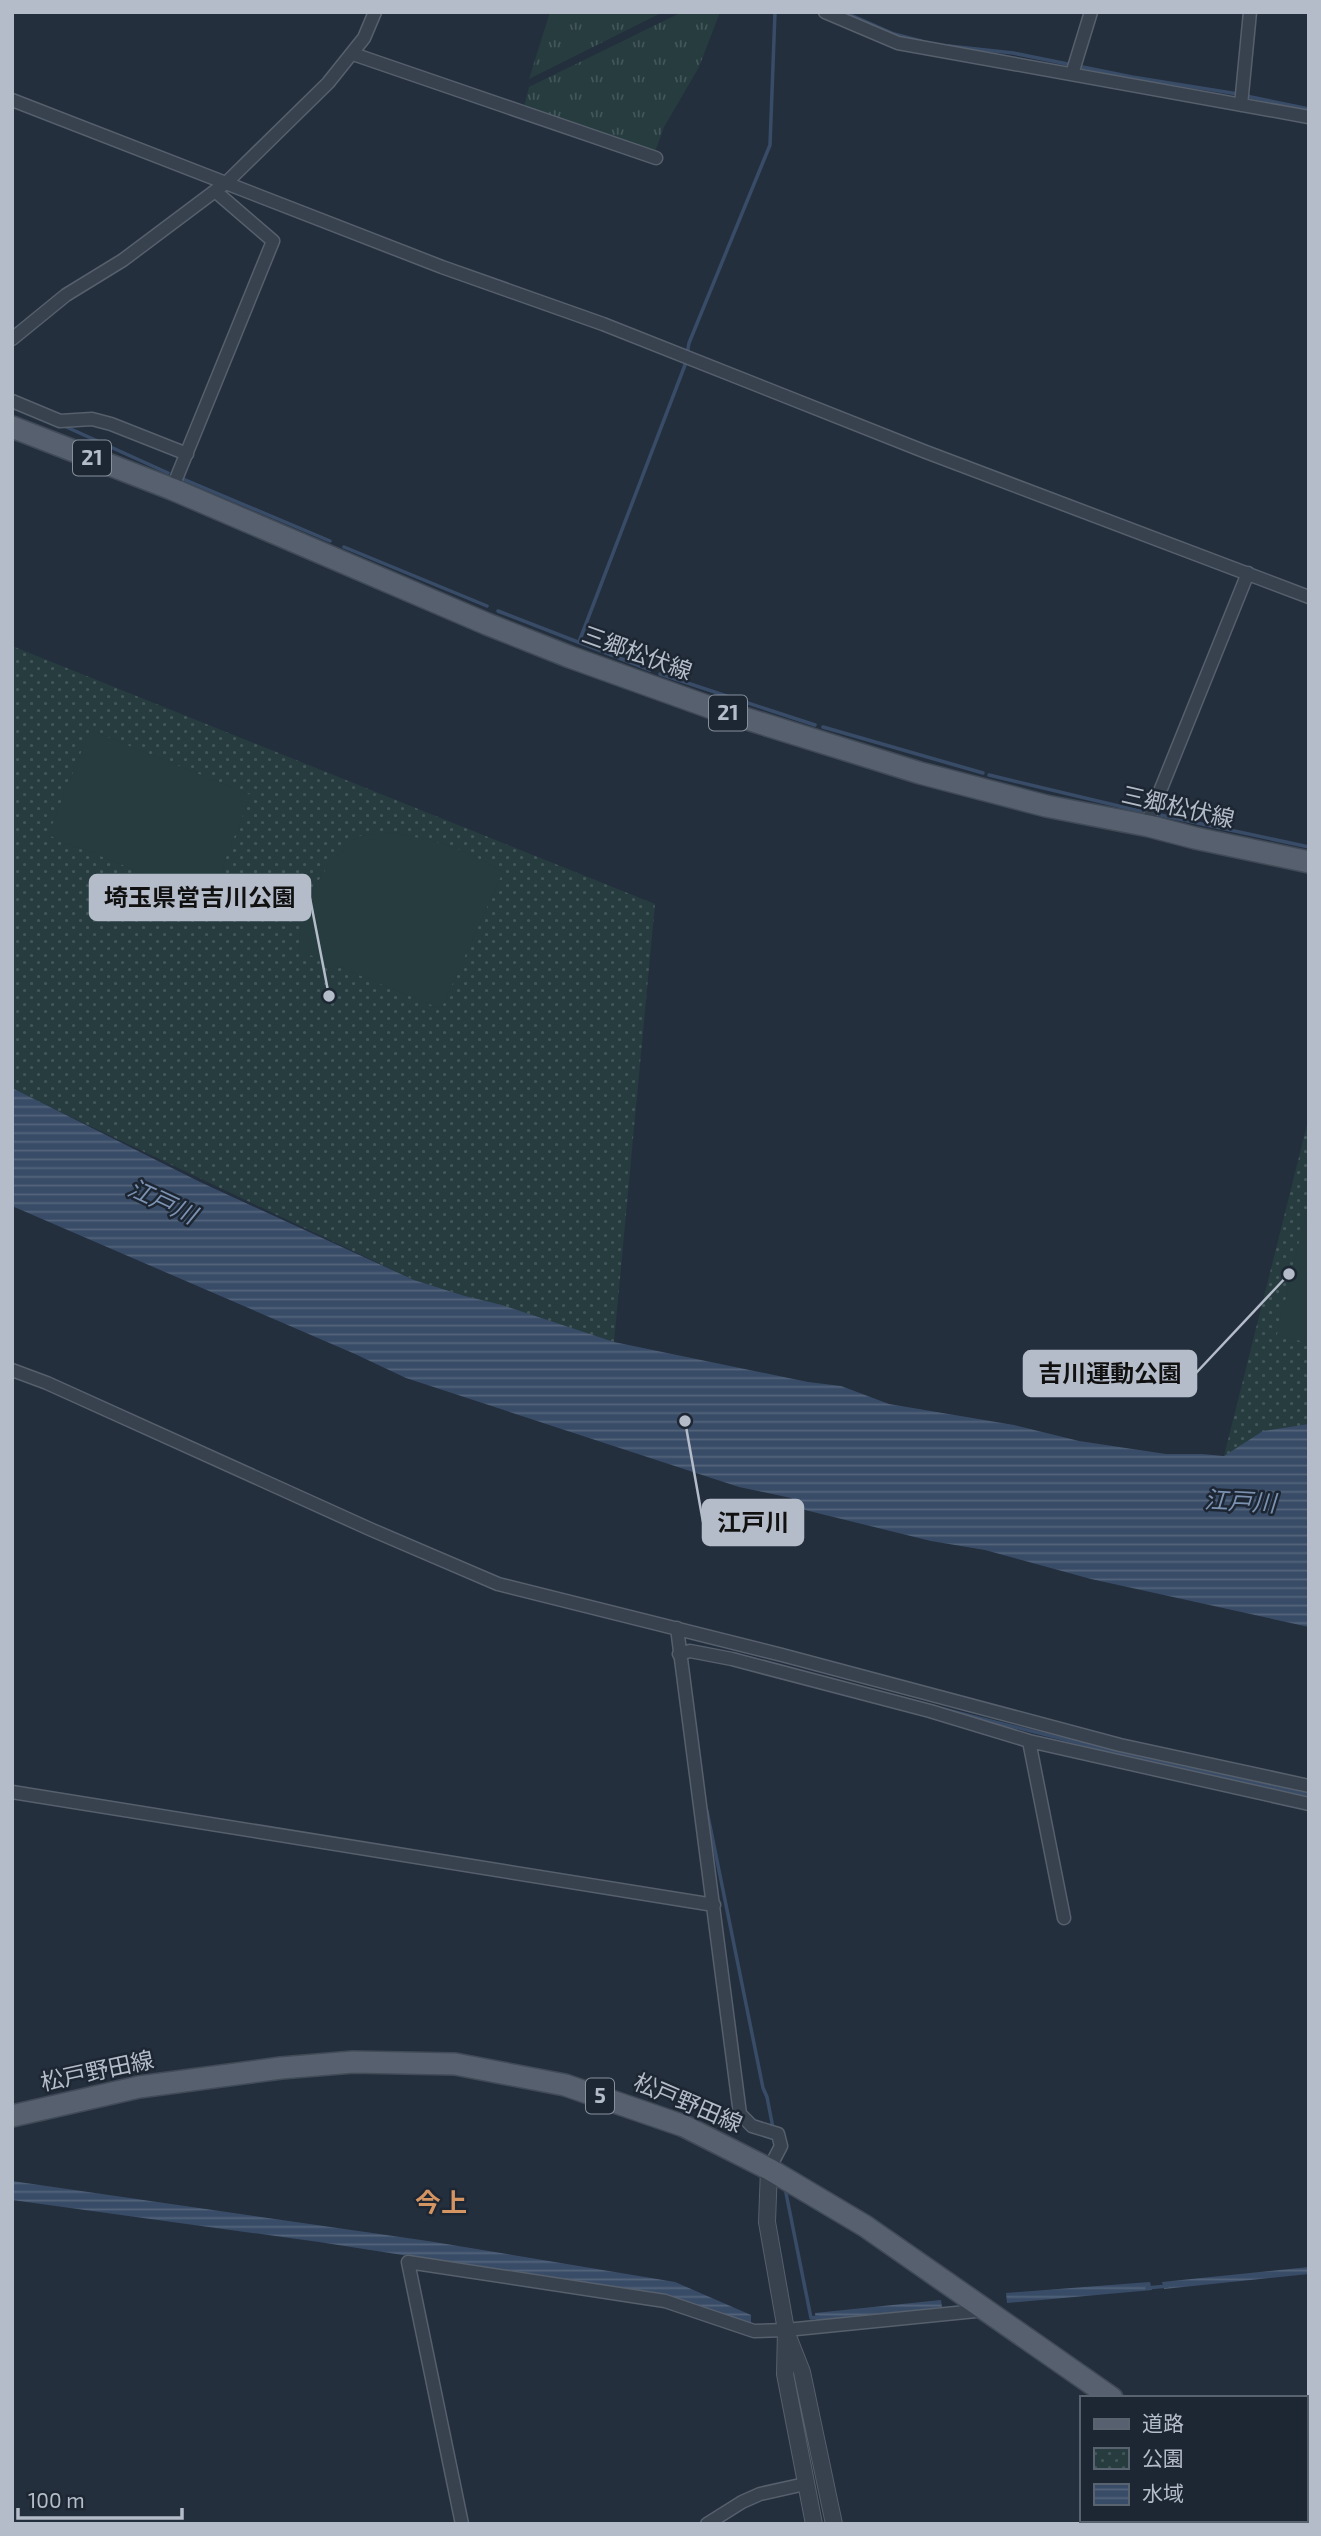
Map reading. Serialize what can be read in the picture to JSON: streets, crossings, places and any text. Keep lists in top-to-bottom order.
{
  "streets": {
    "main road": [
      "21",
      "三郷松伏線",
      "松戸野田線",
      "5"
    ]
  },
  "districts": ["今上"],
  "water": ["江戸川"],
  "places": ["埼玉県営吉川公園", "吉川運動公園", "江戸川"],
  "legend": ["道路", "公園", "水域"],
  "scale_bar": "100 m"
}
